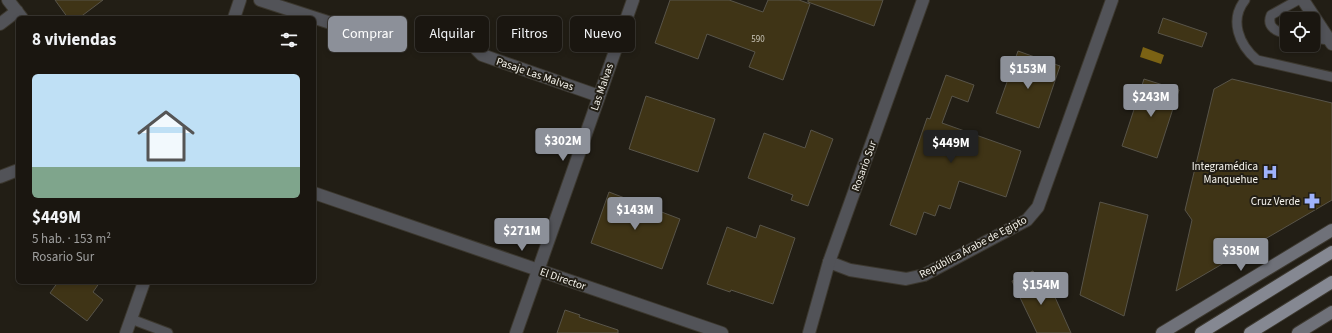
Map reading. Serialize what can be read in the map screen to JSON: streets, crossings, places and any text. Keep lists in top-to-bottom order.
{
  "streets": {
    "street": [
      "Pasaje Las Malvas",
      "Las Malvas",
      "Rosario Sur",
      "República Árabe de Egipto",
      "El Director"
    ]
  },
  "crossings": [
    ["Pasaje Las Malvas", "Las Malvas"],
    ["Las Malvas", "El Director"],
    ["Rosario Sur", "República Árabe de Egipto"]
  ],
  "places": {
    "hospital": ["Integramédica Manquehue"],
    "pharmacy": ["Cruz Verde"]
  },
  "house_numbers": ["590"],
  "page": {
    "chip": [
      "Comprar",
      "Alquilar",
      "Filtros",
      "Nuevo"
    ],
    "heading": "8 viviendas",
    "price": [
      "$153M",
      "$243M",
      "$302M",
      "$449M",
      "$143M",
      "$271M",
      "$350M",
      "$154M"
    ],
    "list": [
      {
        "name": "$449M",
        "note": "5 hab. · 153 m² · Rosario Sur"
      }
    ]
  }
}
